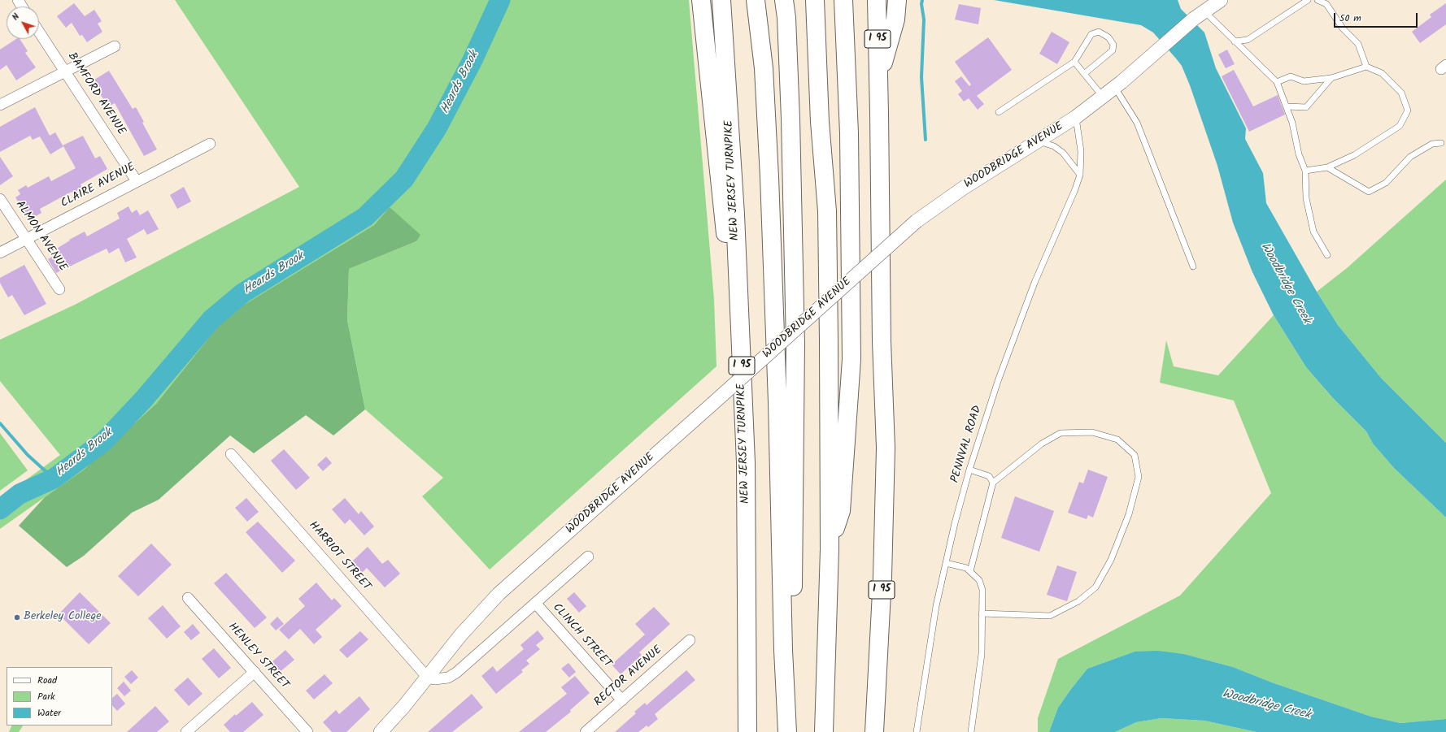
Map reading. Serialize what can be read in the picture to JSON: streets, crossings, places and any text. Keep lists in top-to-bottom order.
{
  "streets": {
    "highway": ["I 95", "NEW JERSEY TURNPIKE"],
    "street": [
      "BAMFORD AVENUE",
      "WOODBRIDGE AVENUE",
      "CLAIRE AVENUE",
      "ALMON AVENUE",
      "HARRIOT STREET",
      "CLINCH STREET",
      "HENLEY STREET",
      "RECTOR AVENUE"
    ],
    "lane": ["PENNVAL ROAD"]
  },
  "crossings": [
    ["BAMFORD AVENUE", "CLAIRE AVENUE"],
    ["WOODBRIDGE AVENUE", "PENNVAL ROAD"],
    ["WOODBRIDGE AVENUE", "HARRIOT STREET"],
    ["CLAIRE AVENUE", "ALMON AVENUE"],
    ["CLINCH STREET", "RECTOR AVENUE"]
  ],
  "water": ["Heards Brook", "Woodbridge Creek"],
  "places": ["Berkeley College"],
  "legend": ["Road", "Park", "Water"],
  "scale_bar": "50 m",
  "north": "top left"
}
